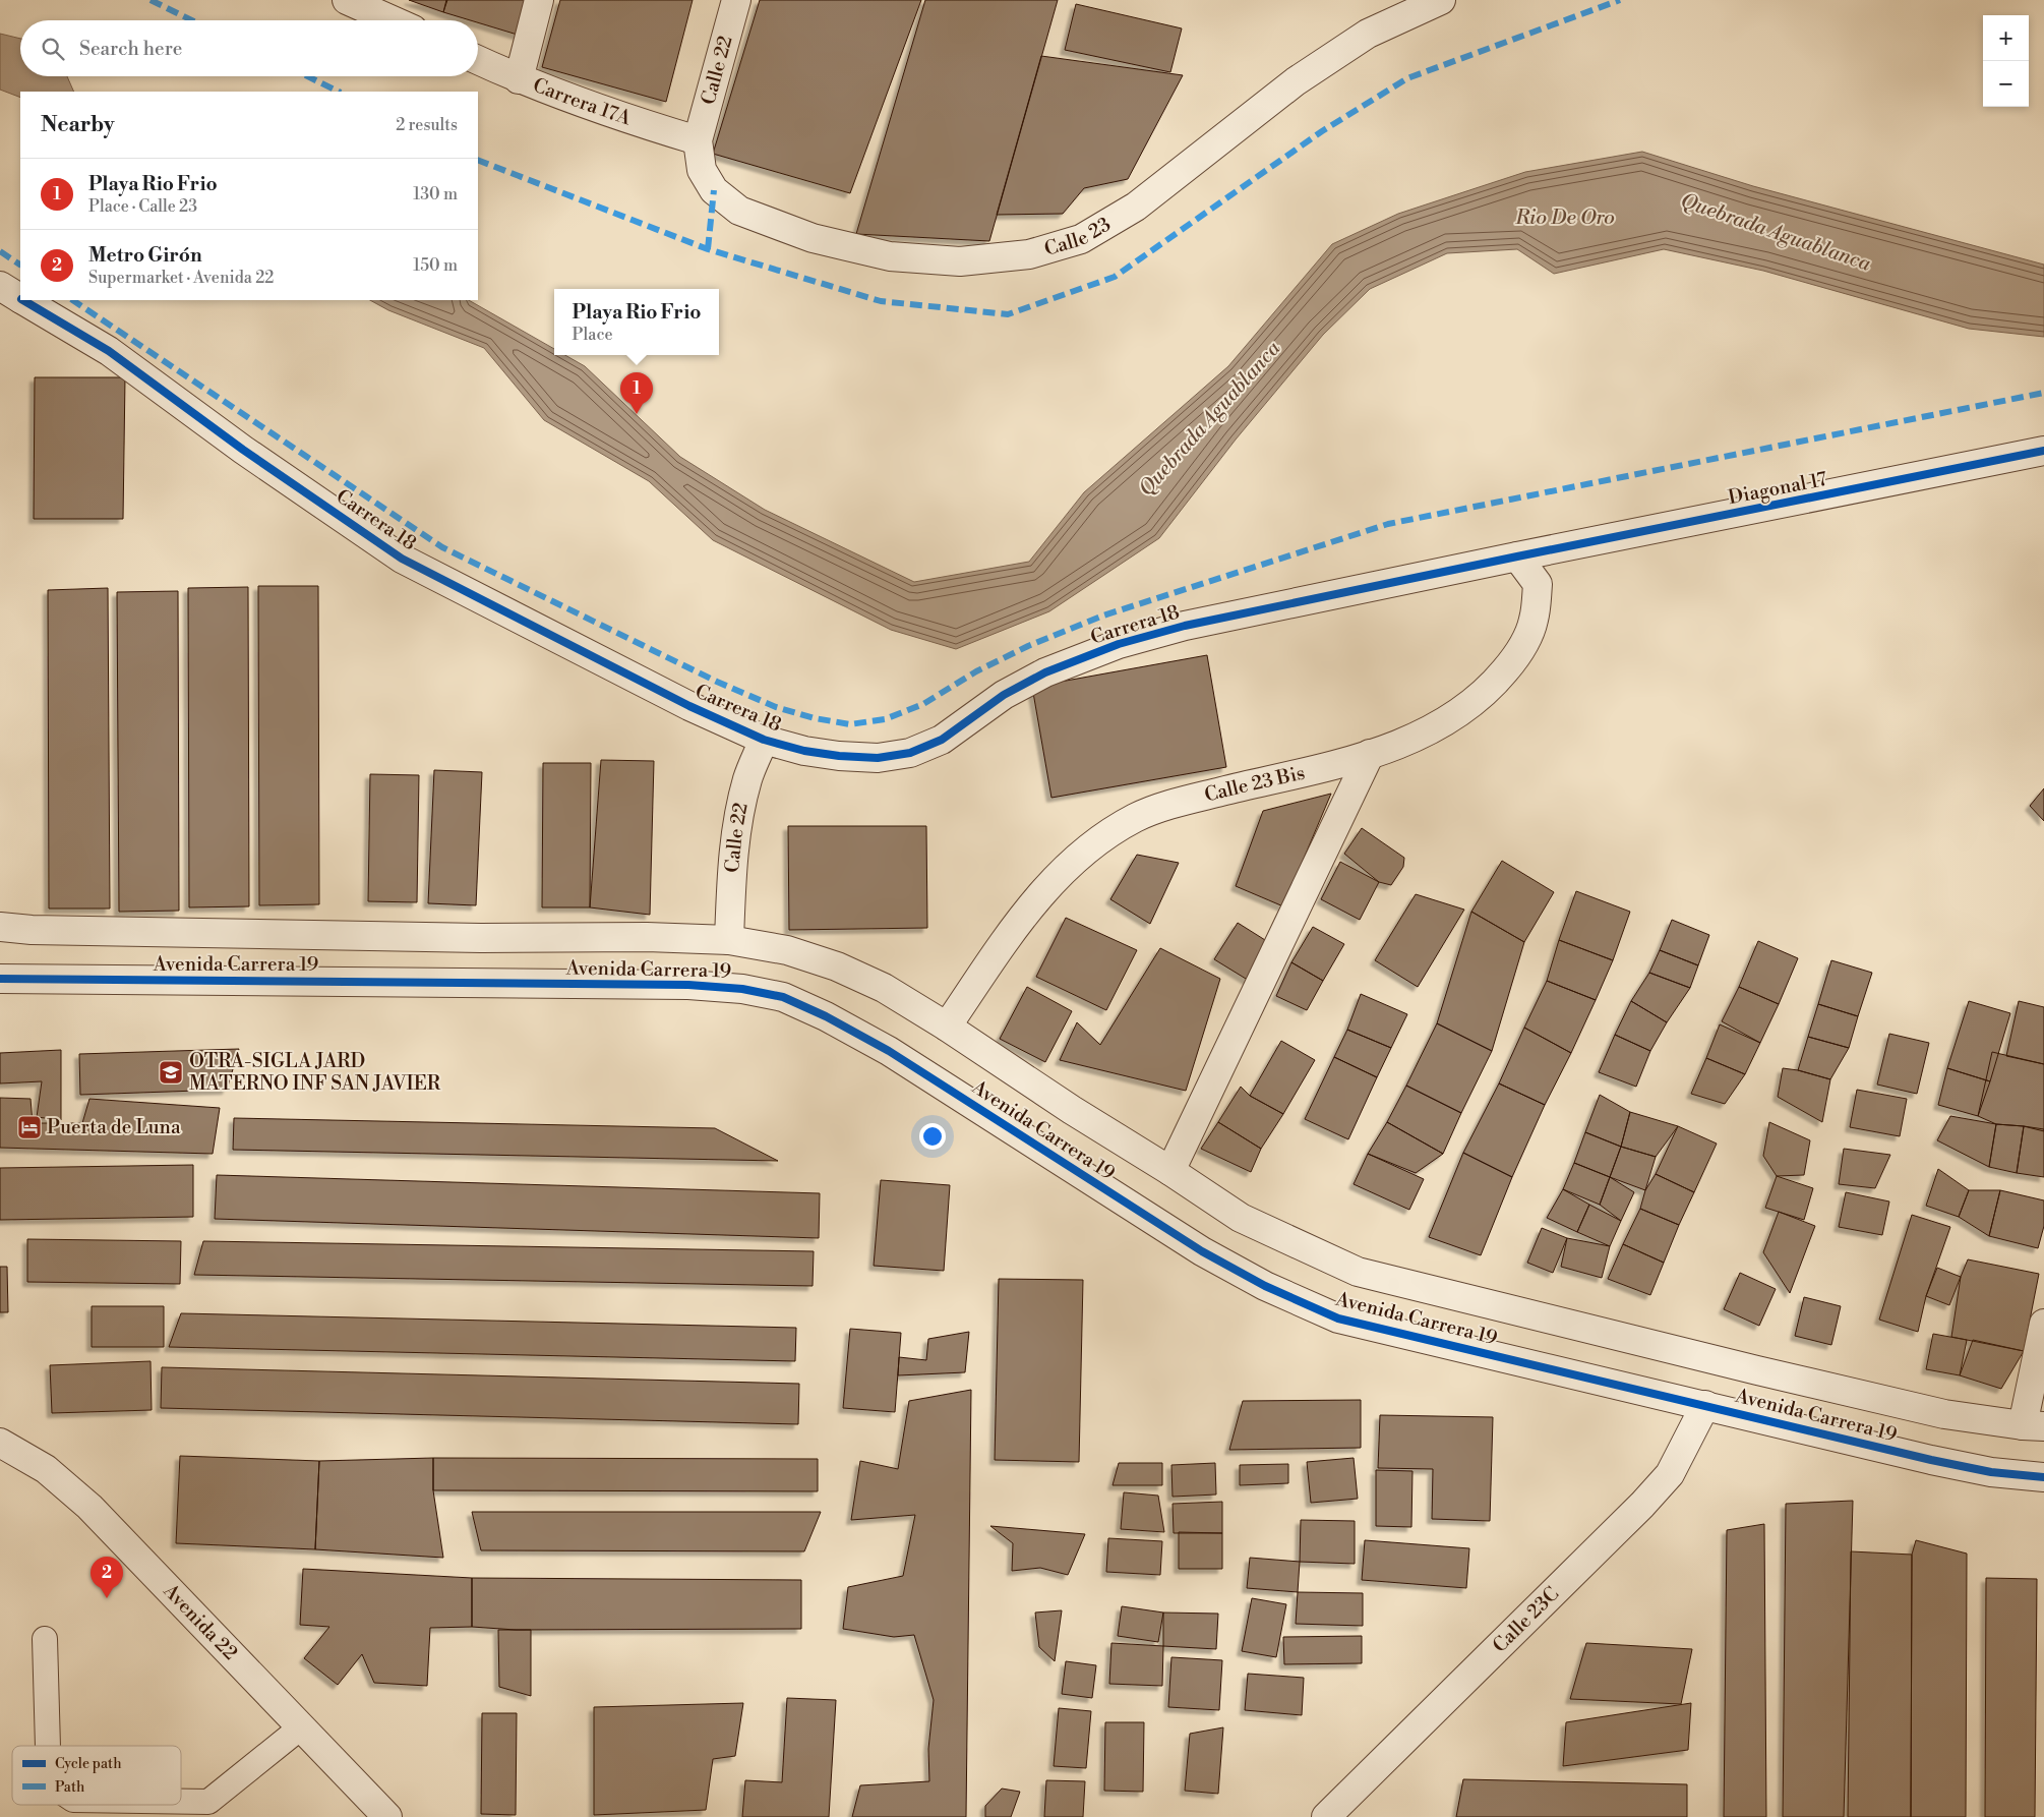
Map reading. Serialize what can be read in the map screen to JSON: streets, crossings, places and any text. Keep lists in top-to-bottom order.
{
  "streets": {
    "street": [
      "Calle 22",
      "Carrera 17A",
      "Calle 23",
      "Diagonal 17",
      "Carrera 18",
      "Calle 23 Bis",
      "Avenida Carrera 19",
      "Calle 23C",
      "Avenida 22"
    ]
  },
  "crossings": [
    ["Calle 22", "Carrera 17A"],
    ["Calle 22", "Calle 23"],
    ["Calle 22", "Carrera 18"],
    ["Calle 22", "Avenida Carrera 19"],
    ["Carrera 17A", "Calle 23"],
    ["Diagonal 17", "Carrera 18"],
    ["Diagonal 17", "Calle 23 Bis"],
    ["Carrera 18", "Calle 23 Bis"],
    ["Calle 23 Bis", "Avenida Carrera 19"],
    ["Avenida Carrera 19", "Calle 23C"]
  ],
  "water": ["Rio De Oro", "Quebrada Aguablanca"],
  "places": {
    "school or university": ["OTRA-SIGLA JARD MATERNO INF SAN JAVIER"],
    "hotel": ["Puerta de Luna"]
  },
  "legend": ["Cycle path", "Path"],
  "page": {
    "map_buttons": ["+", "−"],
    "search": "Search here",
    "heading": ["Nearby", "2 results"],
    "list": [
      {
        "mark": "1",
        "name": "Playa Rio Frio",
        "note": "Place · Calle 23",
        "value": "130 m"
      },
      {
        "mark": "2",
        "name": "Metro Girón",
        "note": "Supermarket · Avenida 22",
        "value": "150 m"
      }
    ],
    "popup": ["Playa Rio Frio", "Place"],
    "pins": ["1", "2"]
  }
}
